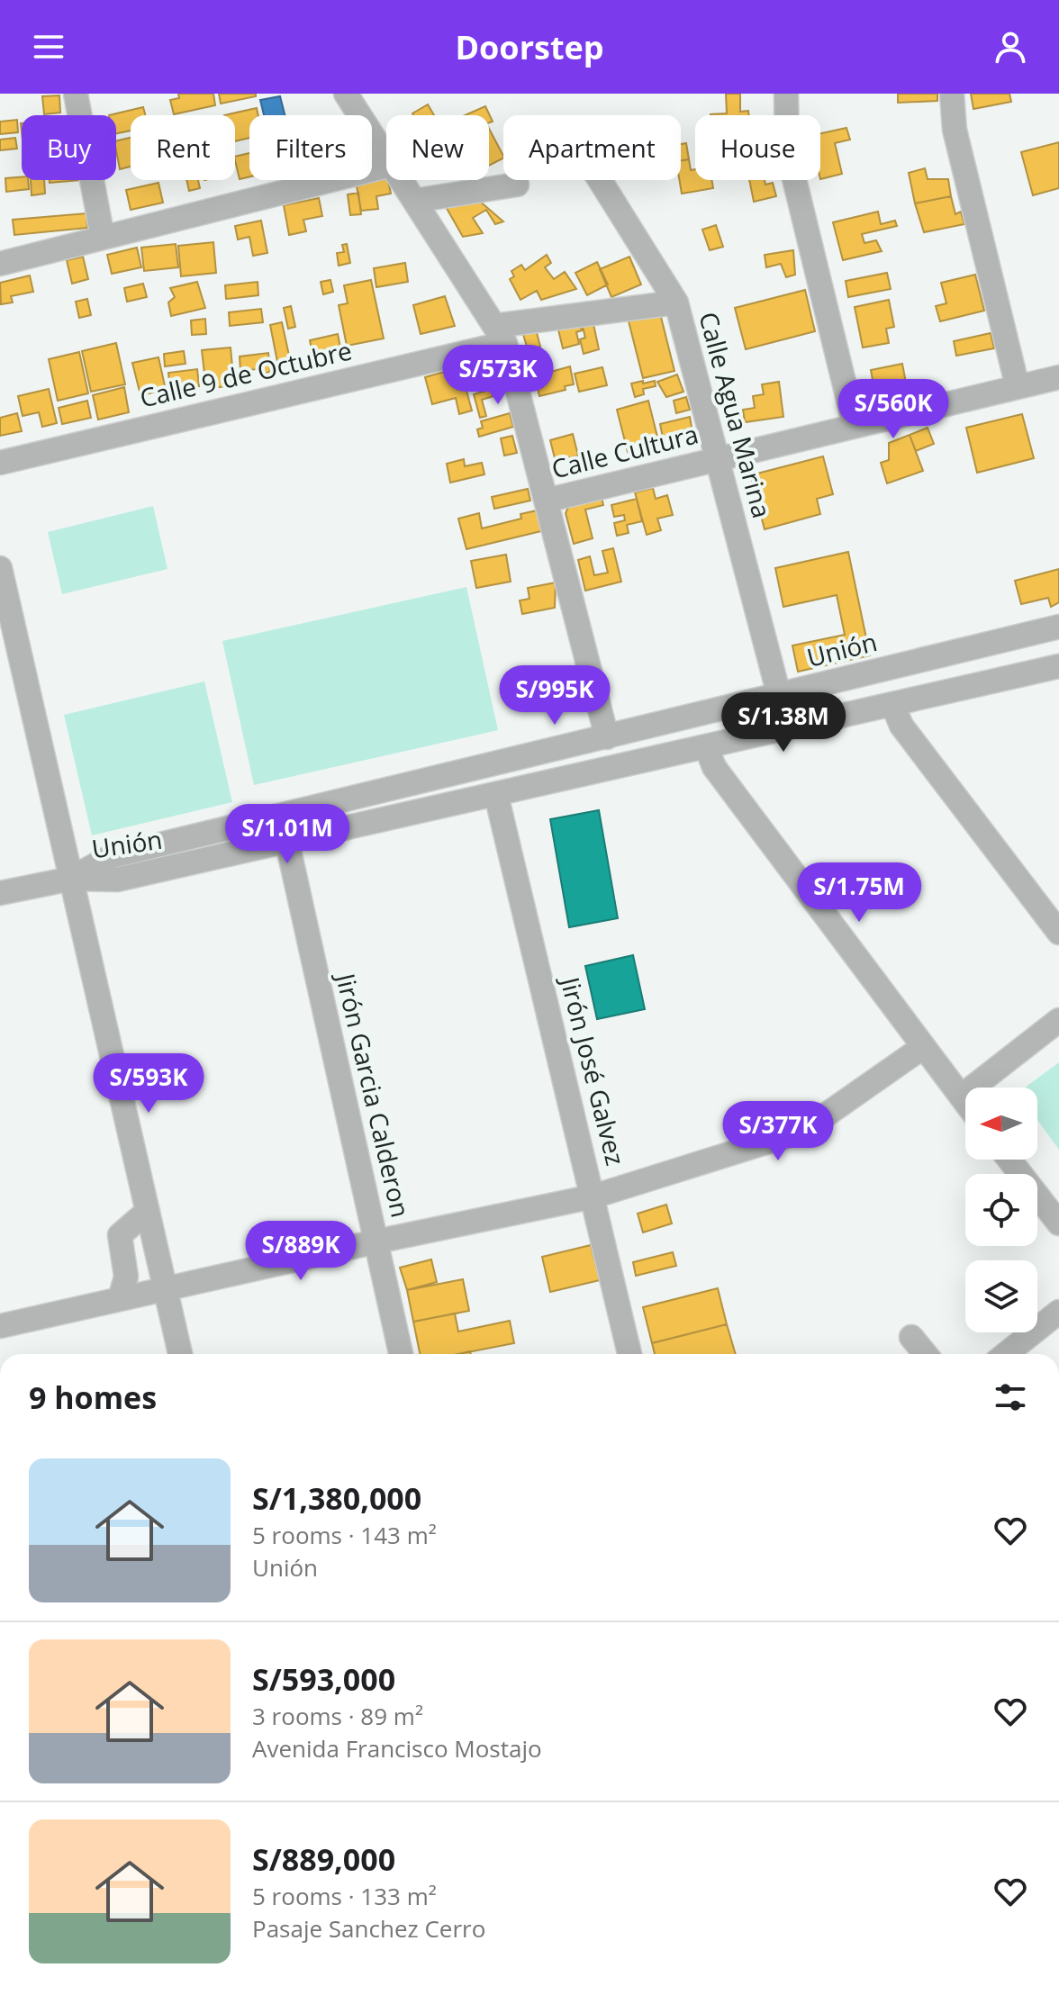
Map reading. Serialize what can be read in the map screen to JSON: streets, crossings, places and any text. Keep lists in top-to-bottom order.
{
  "streets": {
    "street": [
      "Calle 9 de Octubre",
      "Calle Agua Marina",
      "Calle Cultura",
      "Unión",
      "Jirón José Galvez",
      "Jirón Garcia Calderon"
    ]
  },
  "crossings": [
    ["Calle 9 de Octubre", "Calle Agua Marina"],
    ["Calle Agua Marina", "Calle Cultura"],
    ["Calle Agua Marina", "Unión"],
    ["Unión", "Jirón José Galvez"],
    ["Unión", "Jirón Garcia Calderon"]
  ],
  "north": "left",
  "page": {
    "header": "Doorstep",
    "chip": [
      "Buy",
      "Rent",
      "Filters",
      "New",
      "Apartment",
      "House"
    ],
    "price": [
      "S/573K",
      "S/560K",
      "S/995K",
      "S/1.38M",
      "S/1.01M",
      "S/1.75M",
      "S/593K",
      "S/377K",
      "S/889K"
    ],
    "heading": "9 homes",
    "list": [
      {
        "name": "S/1,380,000",
        "note": "5 rooms · 143 m² · Unión"
      },
      {
        "name": "S/593,000",
        "note": "3 rooms · 89 m² · Avenida Francisco Mostajo"
      },
      {
        "name": "S/889,000",
        "note": "5 rooms · 133 m² · Pasaje Sanchez Cerro"
      }
    ]
  }
}
